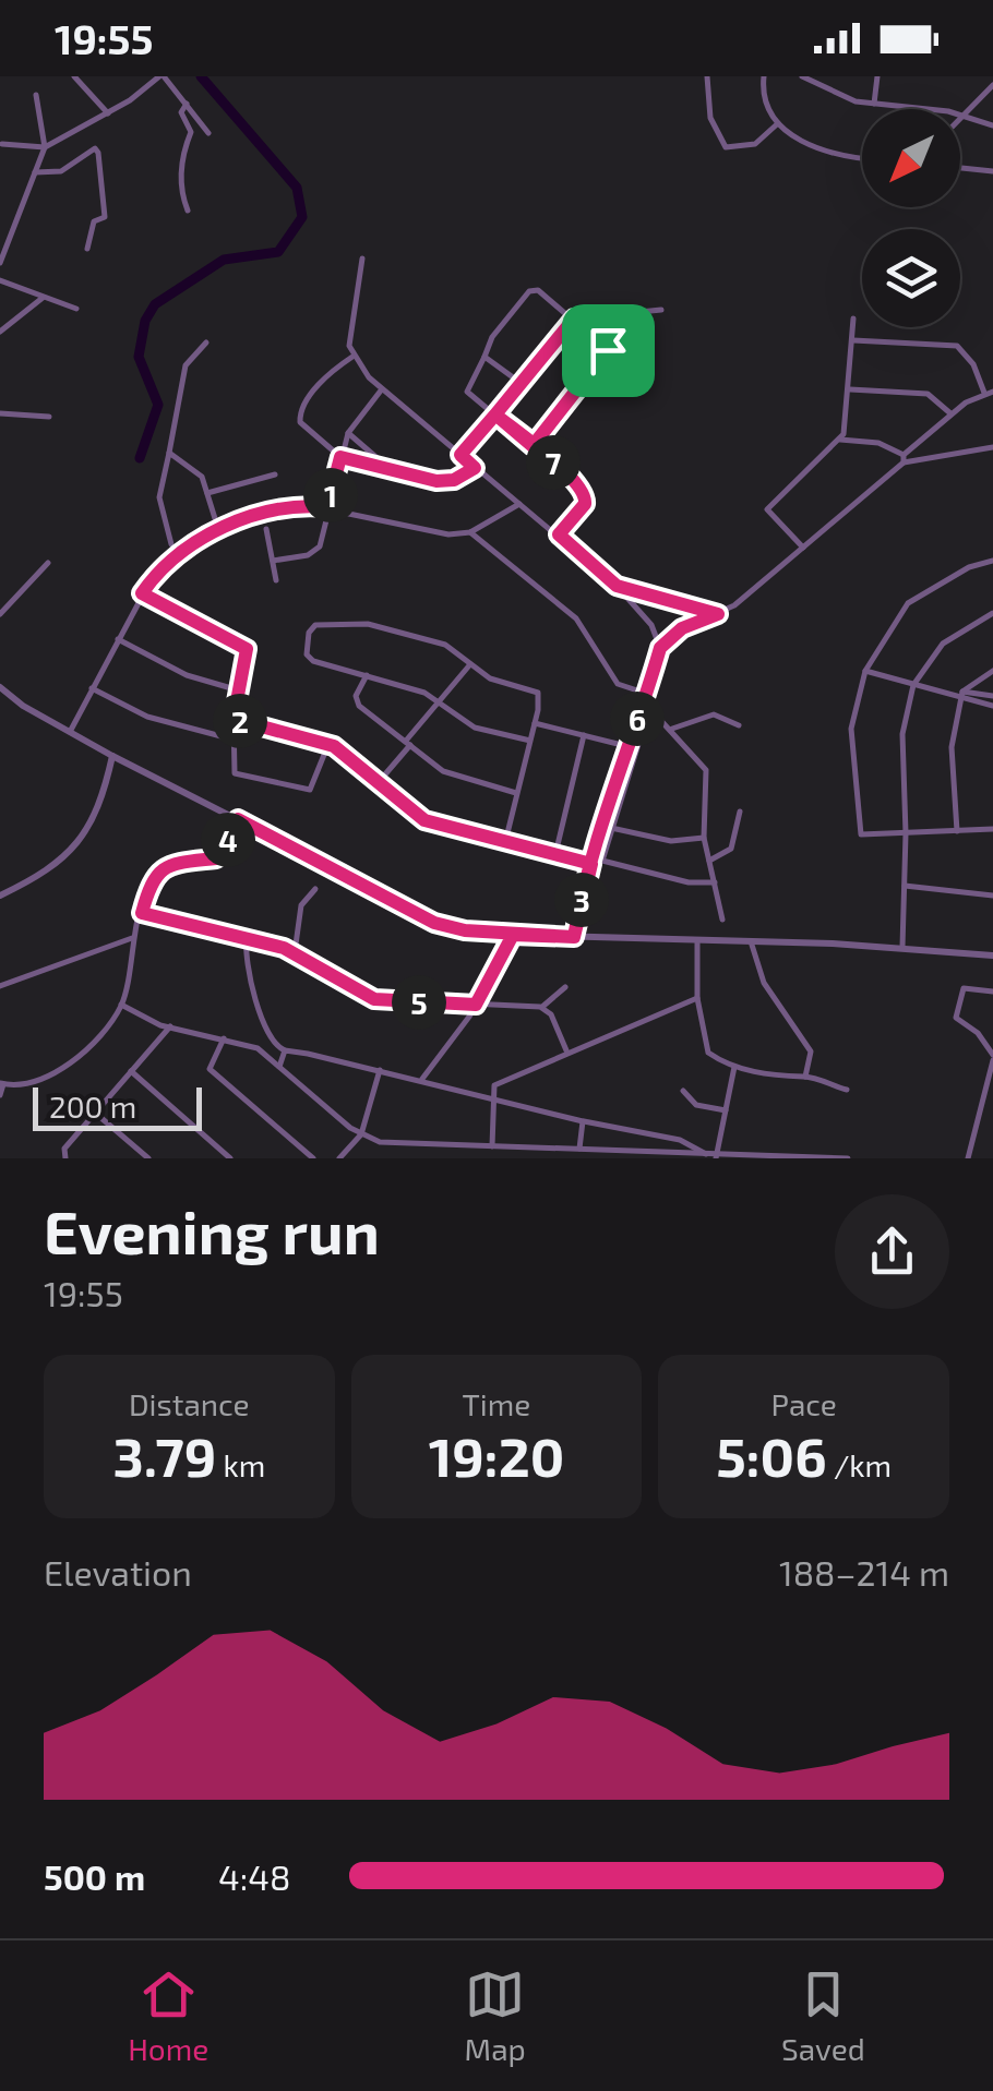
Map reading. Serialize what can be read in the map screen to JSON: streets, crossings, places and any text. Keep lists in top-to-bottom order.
{
  "scale_bar": "200 m",
  "north": "bottom left",
  "page": {
    "status": "19:55",
    "pins": [
      "7",
      "1",
      "6",
      "2",
      "4",
      "3",
      "5"
    ],
    "scale": "200 m",
    "heading": ["Evening run", "19:55"],
    "stats": [
      ["Distance", "3.79 km"],
      ["Time", "19:20"],
      ["Pace", "5:06 /km"]
    ],
    "chart": ["Elevation", "188–214 m"],
    "list": [
      {
        "name": "500 m",
        "note": "4:48"
      }
    ],
    "tabs": ["Home", "Map", "Saved"]
  }
}
